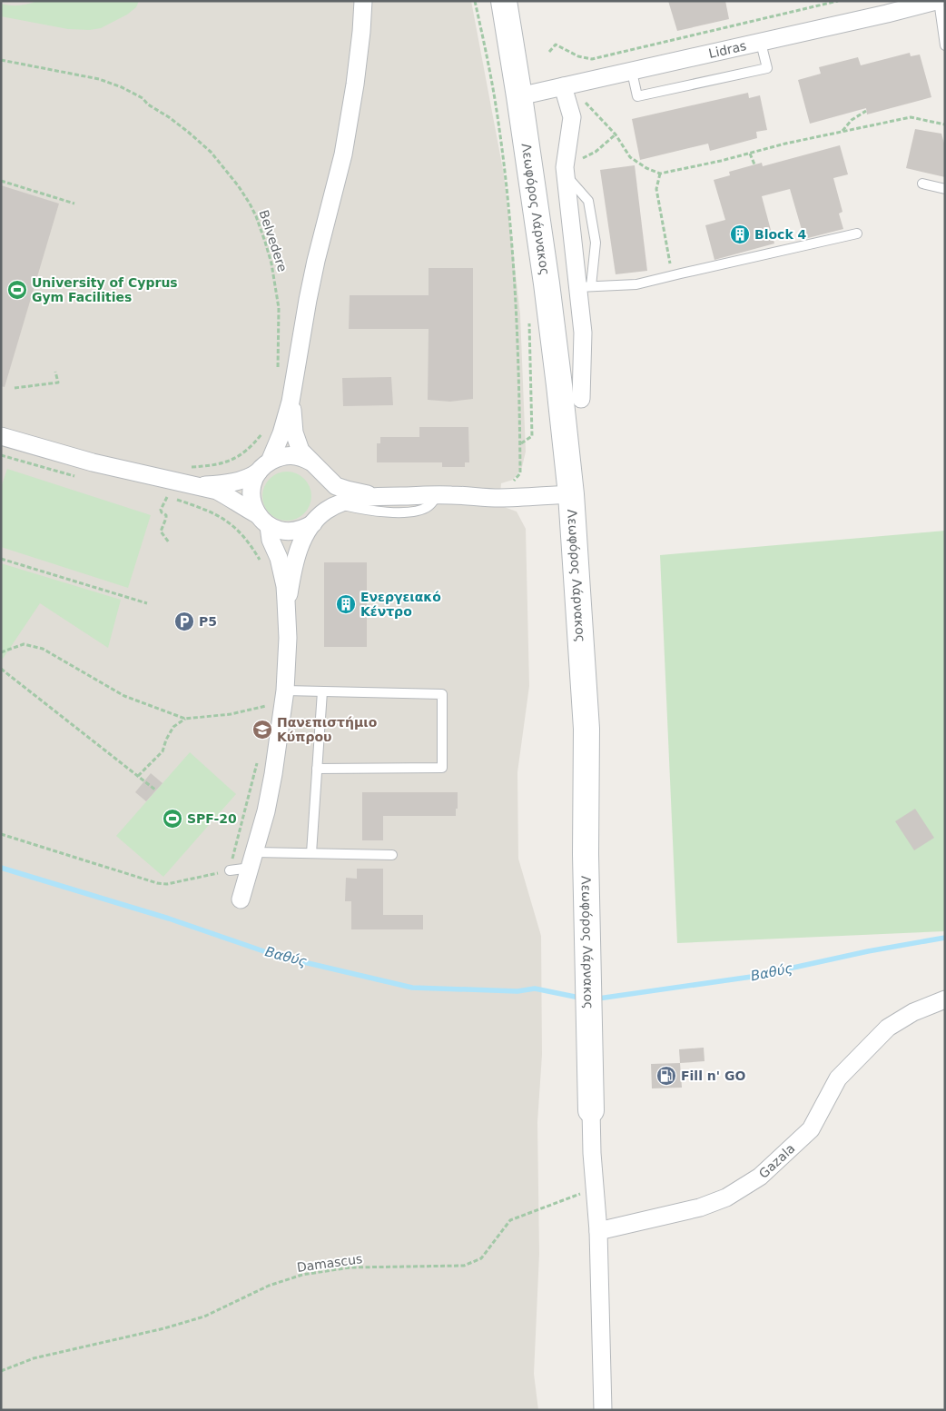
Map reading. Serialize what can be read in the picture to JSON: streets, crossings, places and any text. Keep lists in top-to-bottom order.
{
  "streets": {
    "main road": ["Λεωφόρος Λάρνακος"],
    "street": ["Lidras", "Gazala"],
    "path": ["Belvedere", "Damascus"]
  },
  "crossings": [
    ["Lidras", "Λεωφόρος Λάρνακος"],
    ["Λεωφόρος Λάρνακος", "Damascus"]
  ],
  "water": ["Βαθύς"],
  "places": {
    "building": ["Block 4", "Ενεργειακό Κέντρο"],
    "sports": ["University of Cyprus Gym Facilities", "SPF-20"],
    "parking": ["P5"],
    "school or university": ["Πανεπιστήμιο Κύπρου"],
    "fuel station": ["Fill n' GO"]
  }
}
